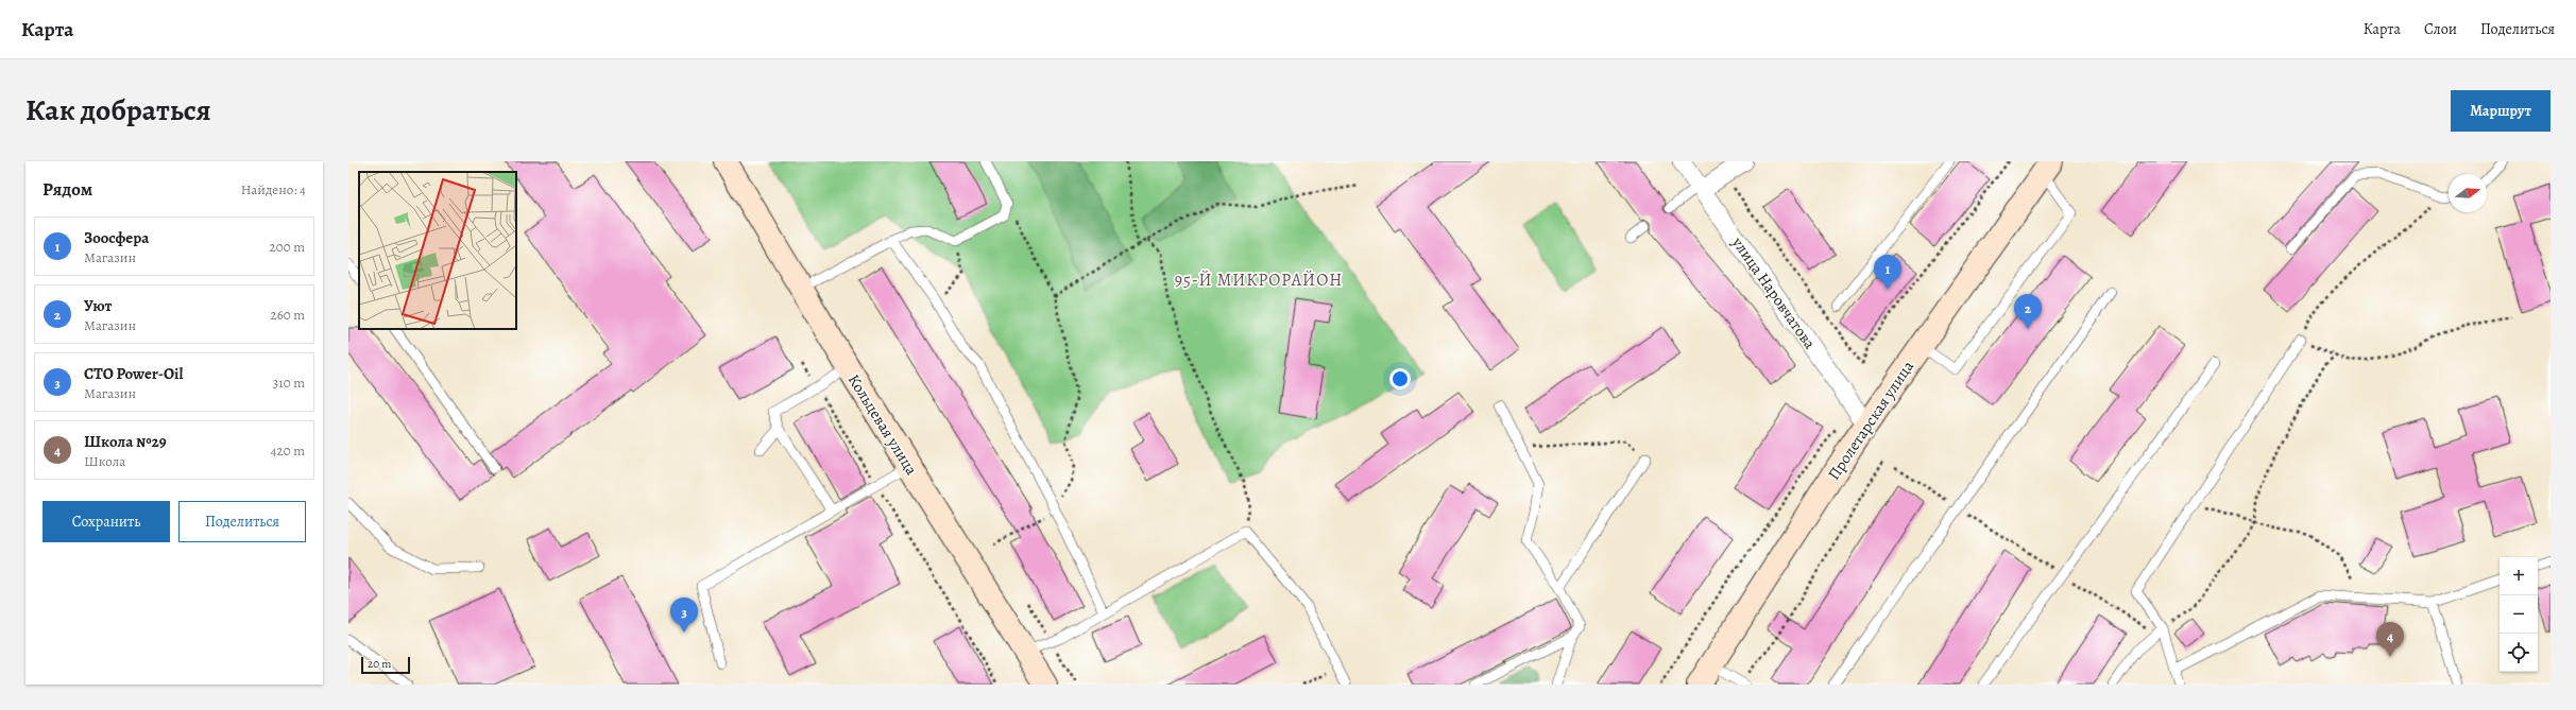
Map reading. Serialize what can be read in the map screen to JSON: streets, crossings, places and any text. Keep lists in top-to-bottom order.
{
  "streets": {
    "main road": ["Пролетарская улица", "Кольцевая улица"],
    "street": ["улица Наровчатова"]
  },
  "crossings": [
    ["улица Наровчатова", "Пролетарская улица"]
  ],
  "districts": ["95-Й МИКРОРАЙОН"],
  "scale_bar": "20 m",
  "north": "right",
  "page": {
    "header": "Карта",
    "nav": ["Карта", "Слои", "Поделиться"],
    "title": "Как добраться",
    "buttons": [
      "Маршрут",
      ["Сохранить", "Поделиться"]
    ],
    "heading": ["Рядом", "Найдено: 4"],
    "list": [
      {
        "mark": "1",
        "name": "Зоосфера",
        "note": "Магазин",
        "value": "200 m"
      },
      {
        "mark": "2",
        "name": "Уют",
        "note": "Магазин",
        "value": "260 m"
      },
      {
        "mark": "3",
        "name": "СТО Power-Oil",
        "note": "Магазин",
        "value": "310 m"
      },
      {
        "mark": "4",
        "name": "Школа №29",
        "note": "Школа",
        "value": "420 m"
      }
    ],
    "pins": [
      "1",
      "2",
      "3",
      "4"
    ],
    "map_buttons": ["+", "−"],
    "scale": "20 m"
  }
}
